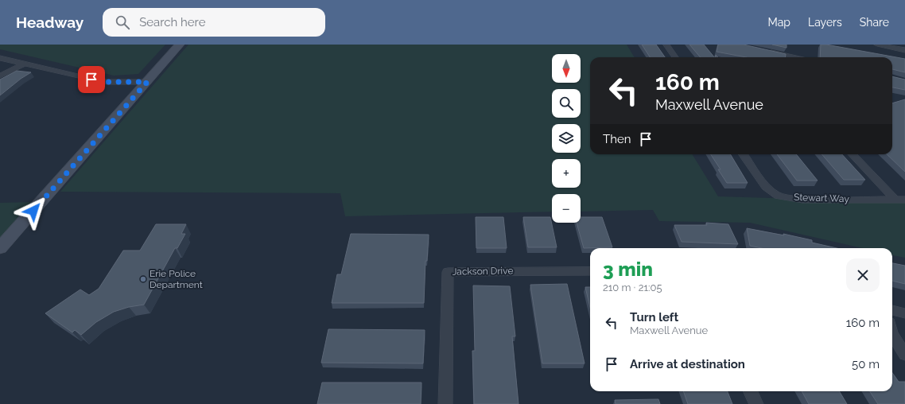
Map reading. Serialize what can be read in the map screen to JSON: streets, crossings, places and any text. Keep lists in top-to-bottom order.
{
  "streets": {
    "street": ["Stewart Way", "Jackson Drive"]
  },
  "places": ["Erie Police Department"],
  "north": "bottom",
  "page": {
    "header": "Headway",
    "search": "Search here",
    "nav": ["Map", "Layers", "Share"],
    "map_buttons": ["+", "−"],
    "turn": ["160 m", "Maxwell Avenue"],
    "then": "Then",
    "heading": ["3 min", "210 m · 21:05"],
    "list": [
      {
        "name": "Turn left",
        "note": "Maxwell Avenue",
        "value": "160 m"
      },
      {
        "name": "Arrive at destination",
        "value": "50 m"
      }
    ]
  }
}
